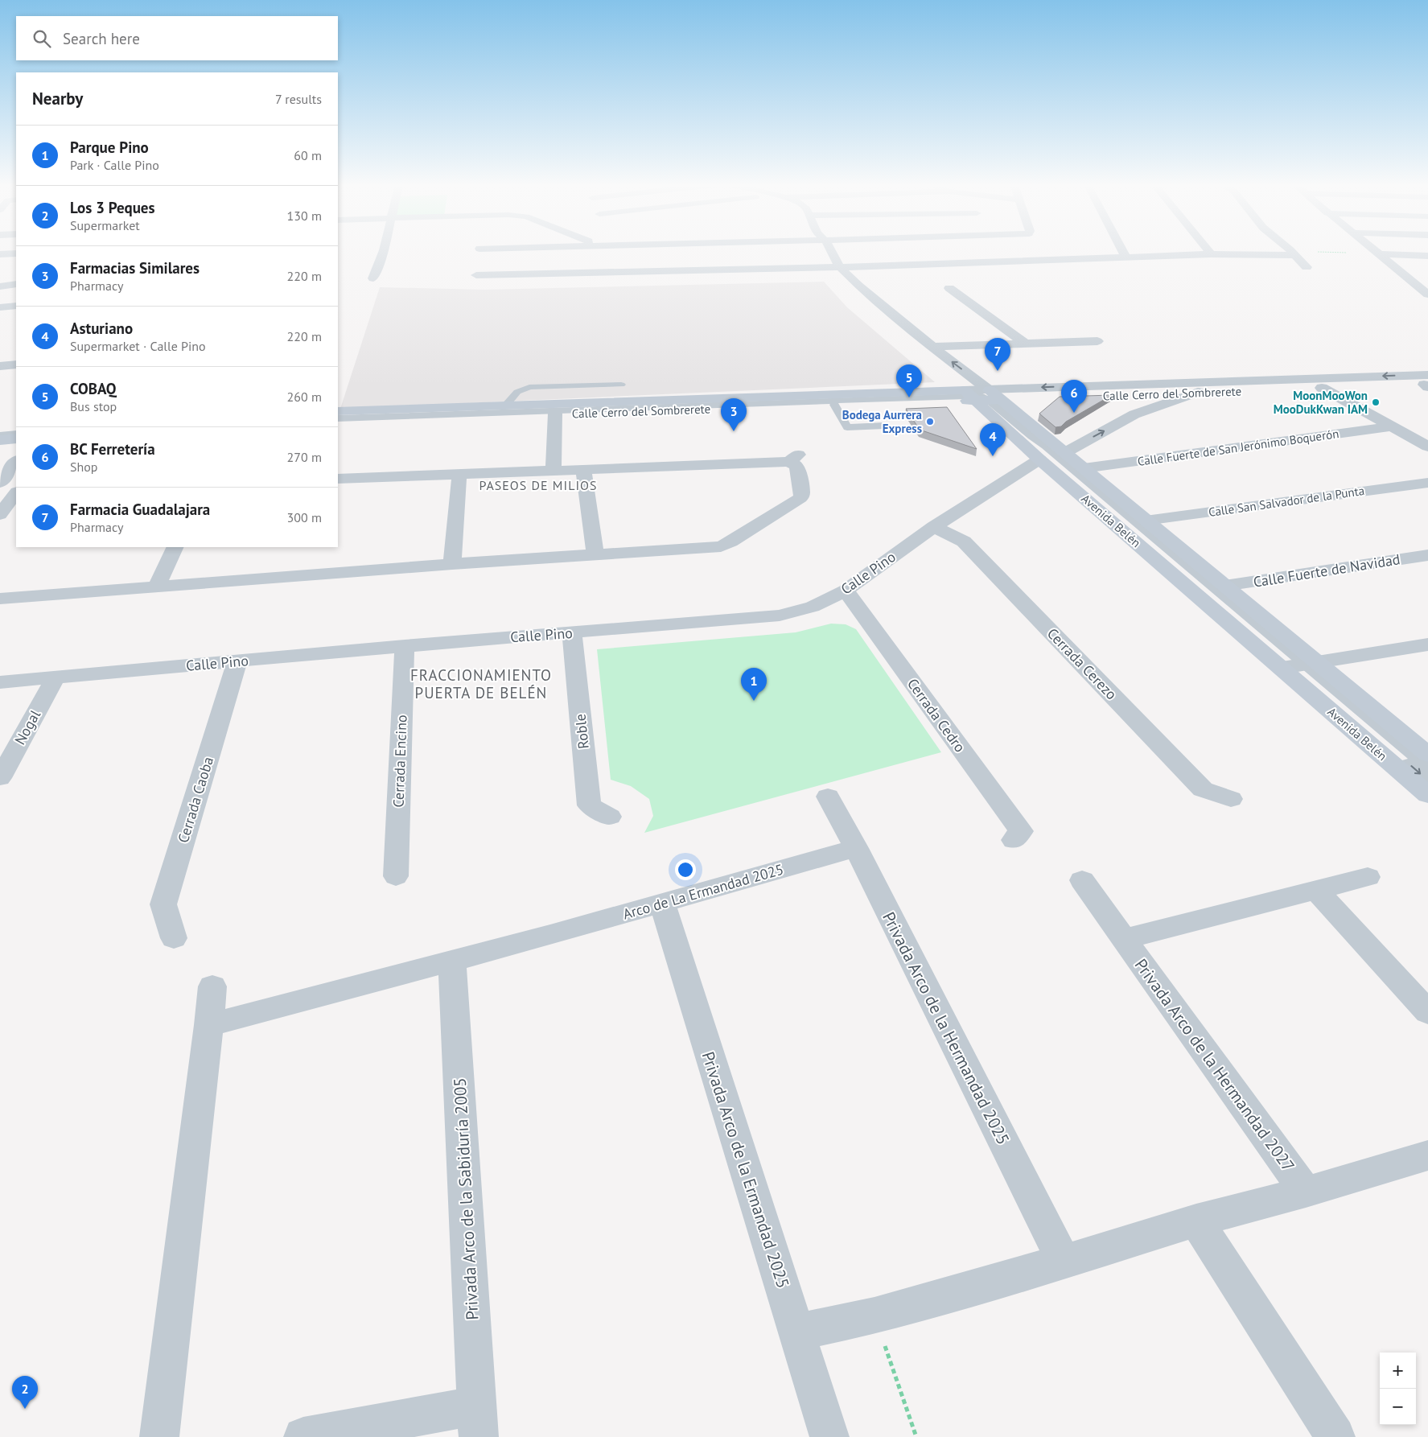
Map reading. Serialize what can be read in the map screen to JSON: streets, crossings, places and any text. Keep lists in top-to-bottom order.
{
  "streets": {
    "main road": ["Calle Cerro del Sombrerete", "Avenida Belén"],
    "street": [
      "Calle Fuerte de San Jerónimo Boquerón",
      "Calle San Salvador de la Punta",
      "Calle Fuerte de Navidad",
      "Calle Pino",
      "Cerrada Cerezo",
      "Cerrada Cedro",
      "Nogal",
      "Roble",
      "Cerrada Encino",
      "Cerrada Caoba",
      "Arco de La Ermandad 2025",
      "Privada Arco de la Hermandad 2025",
      "Privada Arco de la Hermandad 2027",
      "Privada Arco de la Ermandad 2025",
      "Privada Arco de la Sabiduría 2005"
    ]
  },
  "crossings": [
    ["Calle Cerro del Sombrerete", "Avenida Belén"],
    ["Calle Fuerte de San Jerónimo Boquerón", "Avenida Belén"],
    ["Calle San Salvador de la Punta", "Avenida Belén"],
    ["Avenida Belén", "Calle Fuerte de Navidad"],
    ["Avenida Belén", "Calle Pino"],
    ["Calle Pino", "Cerrada Cerezo"],
    ["Calle Pino", "Cerrada Cedro"],
    ["Calle Pino", "Nogal"],
    ["Calle Pino", "Roble"],
    ["Calle Pino", "Cerrada Encino"],
    ["Calle Pino", "Cerrada Caoba"],
    ["Arco de La Ermandad 2025", "Privada Arco de la Hermandad 2025"],
    ["Arco de La Ermandad 2025", "Privada Arco de la Ermandad 2025"],
    ["Arco de La Ermandad 2025", "Privada Arco de la Sabiduría 2005"]
  ],
  "districts": ["PASEOS DE MILIOS", "FRACCIONAMIENTO PUERTA DE BELÉN"],
  "places": ["MoonMooWon MooDukKwan IAM", "Bodega Aurrera Express"],
  "page": {
    "search": "Search here",
    "heading": ["Nearby", "7 results"],
    "list": [
      {
        "mark": "1",
        "name": "Parque Pino",
        "note": "Park · Calle Pino",
        "value": "60 m"
      },
      {
        "mark": "2",
        "name": "Los 3 Peques",
        "note": "Supermarket",
        "value": "130 m"
      },
      {
        "mark": "3",
        "name": "Farmacias Similares",
        "note": "Pharmacy",
        "value": "220 m"
      },
      {
        "mark": "4",
        "name": "Asturiano",
        "note": "Supermarket · Calle Pino",
        "value": "220 m"
      },
      {
        "mark": "5",
        "name": "COBAQ",
        "note": "Bus stop",
        "value": "260 m"
      },
      {
        "mark": "6",
        "name": "BC Ferretería",
        "note": "Shop",
        "value": "270 m"
      },
      {
        "mark": "7",
        "name": "Farmacia Guadalajara",
        "note": "Pharmacy",
        "value": "300 m"
      }
    ],
    "pins": [
      "7",
      "5",
      "6",
      "3",
      "4",
      "1",
      "2"
    ],
    "map_buttons": ["+", "−"]
  }
}
